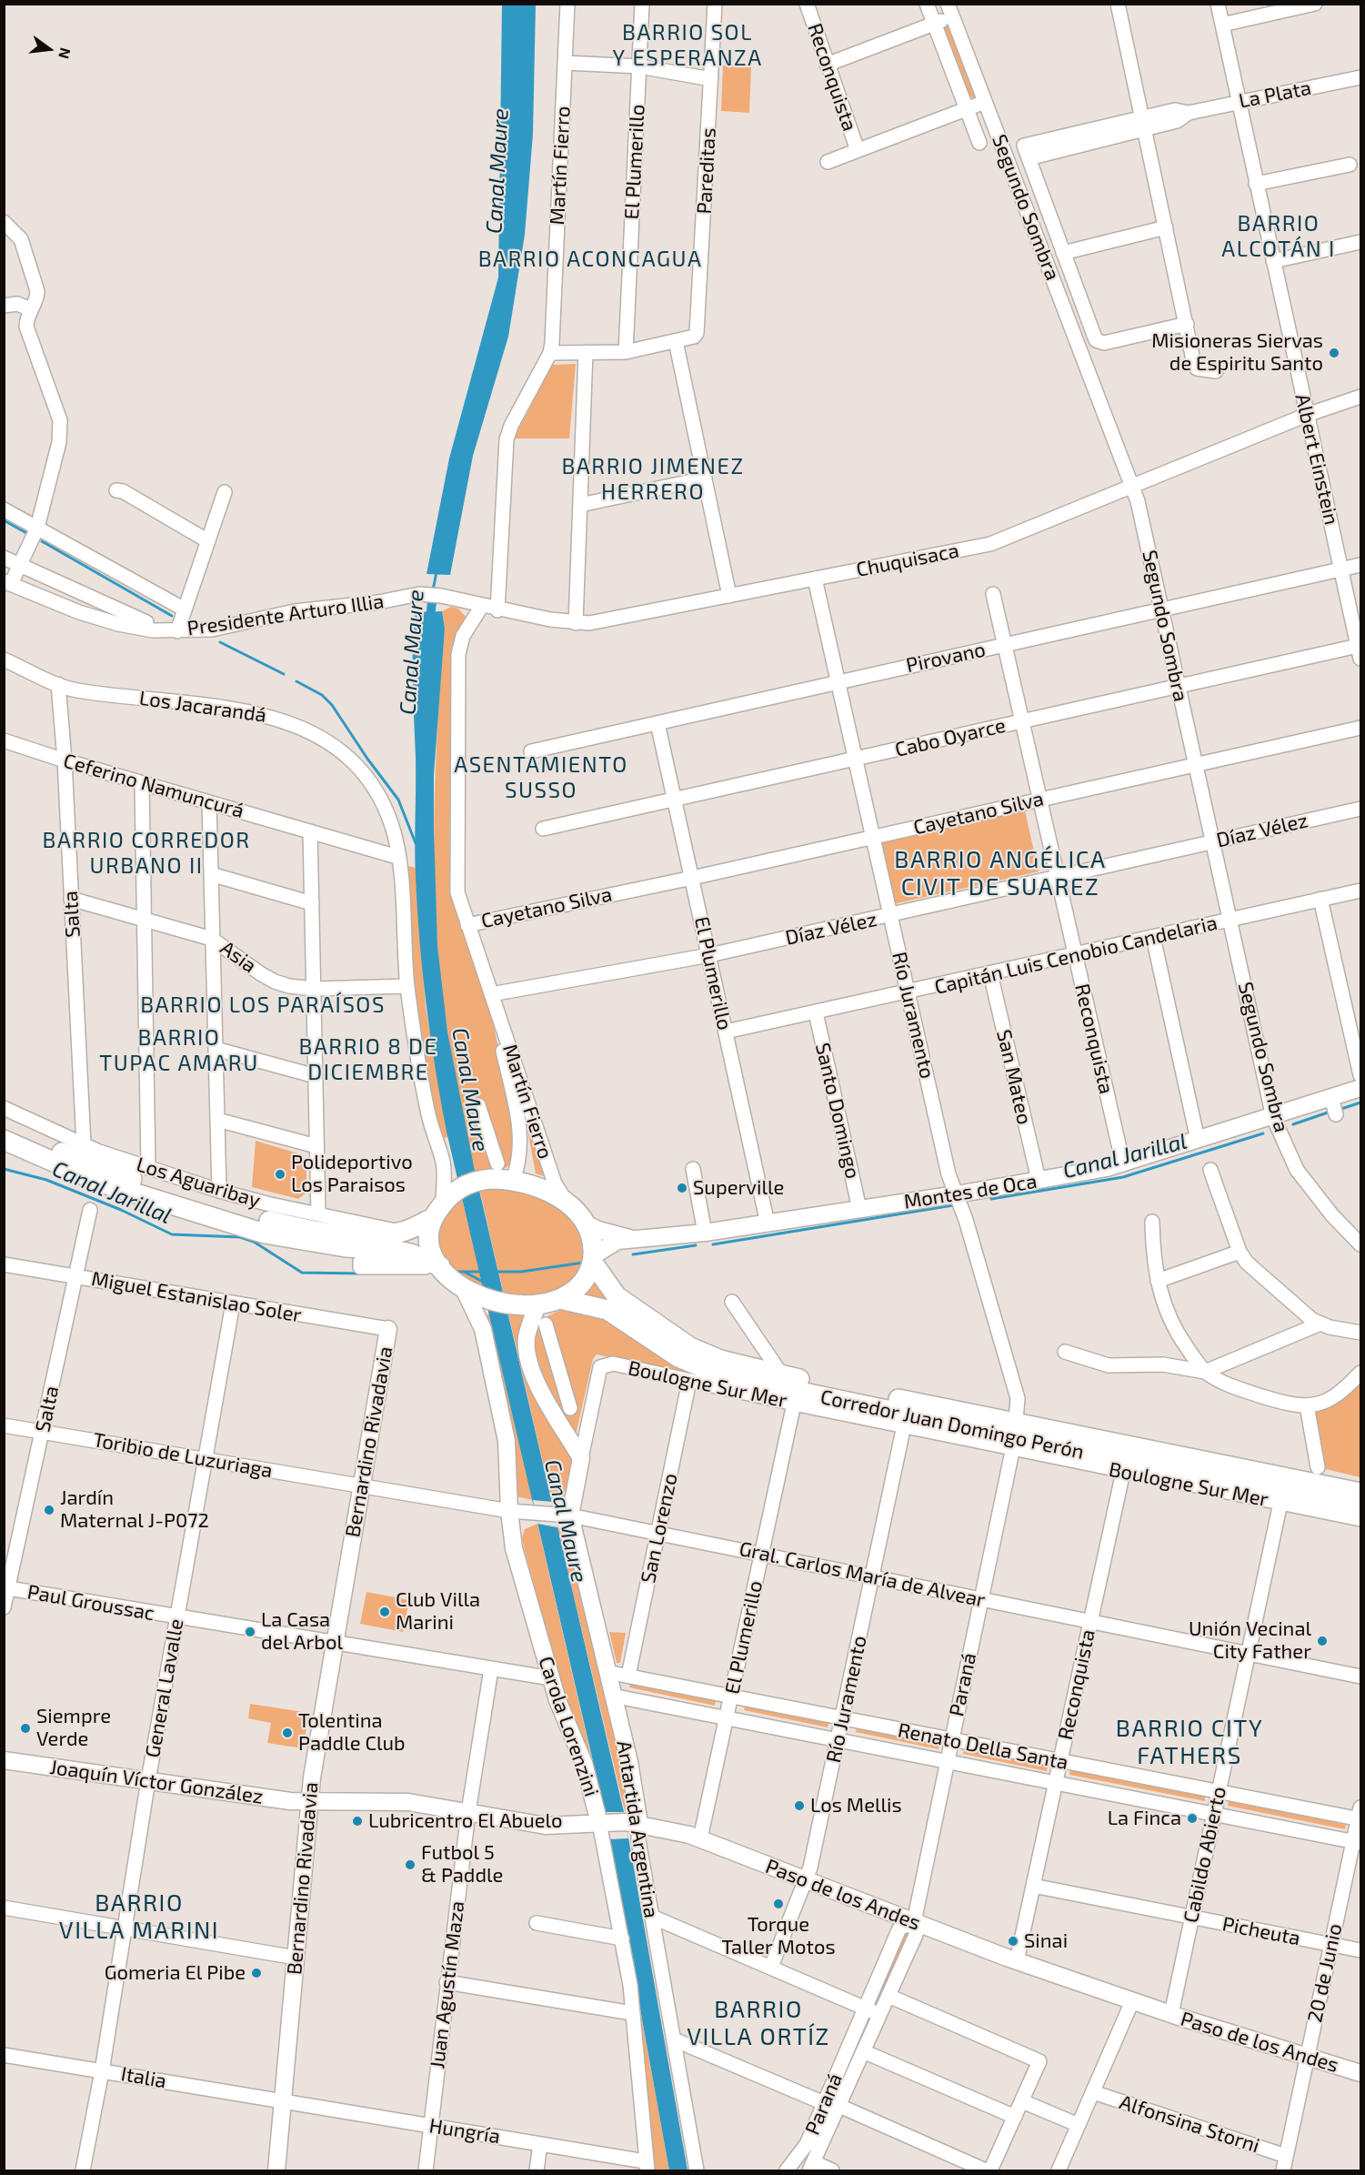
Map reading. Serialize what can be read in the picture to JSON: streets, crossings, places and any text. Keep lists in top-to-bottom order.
{
  "streets": {
    "highway": ["Corredor Juan Domingo Perón"],
    "main road": [
      "Montes de Oca",
      "Bernardino Rivadavia",
      "Carola Lorenzini",
      "Joaquín Víctor González",
      "Antartida Argentina",
      "Paso de los Andes"
    ],
    "street": [
      "Reconquista",
      "La Plata",
      "El Plumerillo",
      "Martín Fierro",
      "Pareditas",
      "Segundo Sombra",
      "Albert Einstein",
      "Chuquisaca",
      "Presidente Arturo Illia",
      "Pirovano",
      "Los Jacarandá",
      "Cabo Oyarce",
      "Ceferino Namuncurá",
      "Cayetano Silva",
      "Díaz Vélez",
      "Salta",
      "Capitán Luis Cenobio Candelaria",
      "Asia",
      "Río Juramento",
      "San Mateo",
      "Santo Domingo",
      "Los Aguaribay",
      "Miguel Estanislao Soler",
      "Boulogne Sur Mer",
      "Toribio de Luzuriaga",
      "San Lorenzo",
      "Gral. Carlos María de Alvear",
      "Paul Groussac",
      "Paraná",
      "General Lavalle",
      "Renato Della Santa",
      "Cabildo Abierto",
      "Picheuta",
      "20 de Junio",
      "Juan Agustín Maza",
      "Italia",
      "Alfonsina Storni",
      "Hungría"
    ]
  },
  "crossings": [
    ["Reconquista", "Pirovano"],
    ["Reconquista", "Cabo Oyarce"],
    ["Reconquista", "Cayetano Silva"],
    ["Reconquista", "Díaz Vélez"],
    ["Reconquista", "Capitán Luis Cenobio Candelaria"],
    ["Reconquista", "Montes de Oca"],
    ["Reconquista", "Boulogne Sur Mer"],
    ["Reconquista", "Gral. Carlos María de Alvear"],
    ["Reconquista", "Renato Della Santa"],
    ["Reconquista", "Paso de los Andes"],
    ["Reconquista", "Picheuta"],
    ["La Plata", "Segundo Sombra"],
    ["La Plata", "Albert Einstein"],
    ["El Plumerillo", "Pirovano"],
    ["El Plumerillo", "Cabo Oyarce"],
    ["El Plumerillo", "Cayetano Silva"],
    ["El Plumerillo", "Díaz Vélez"],
    ["El Plumerillo", "Capitán Luis Cenobio Candelaria"],
    ["El Plumerillo", "Montes de Oca"],
    ["El Plumerillo", "Boulogne Sur Mer"],
    ["El Plumerillo", "Gral. Carlos María de Alvear"],
    ["El Plumerillo", "Renato Della Santa"],
    ["El Plumerillo", "Paso de los Andes"],
    ["Martín Fierro", "Chuquisaca"],
    ["Martín Fierro", "Cayetano Silva"],
    ["Martín Fierro", "Díaz Vélez"],
    ["Martín Fierro", "Montes de Oca"],
    ["Martín Fierro", "Corredor Juan Domingo Perón"],
    ["Martín Fierro", "Carola Lorenzini"],
    ["Segundo Sombra", "Chuquisaca"],
    ["Segundo Sombra", "Pirovano"],
    ["Segundo Sombra", "Cabo Oyarce"],
    ["Segundo Sombra", "Cayetano Silva"],
    ["Segundo Sombra", "Díaz Vélez"],
    ["Segundo Sombra", "Capitán Luis Cenobio Candelaria"],
    ["Segundo Sombra", "Montes de Oca"],
    ["Albert Einstein", "Chuquisaca"],
    ["Albert Einstein", "Pirovano"],
    ["Albert Einstein", "Cabo Oyarce"],
    ["Chuquisaca", "Presidente Arturo Illia"],
    ["Chuquisaca", "Río Juramento"],
    ["Pirovano", "Río Juramento"],
    ["Los Jacarandá", "Ceferino Namuncurá"],
    ["Los Jacarandá", "Salta"],
    ["Cabo Oyarce", "Río Juramento"],
    ["Ceferino Namuncurá", "Salta"],
    ["Cayetano Silva", "Río Juramento"],
    ["Díaz Vélez", "Río Juramento"],
    ["Salta", "Asia"],
    ["Salta", "Los Aguaribay"],
    ["Salta", "Miguel Estanislao Soler"],
    ["Salta", "Toribio de Luzuriaga"],
    ["Salta", "Paul Groussac"],
    ["Capitán Luis Cenobio Candelaria", "Río Juramento"],
    ["Capitán Luis Cenobio Candelaria", "San Mateo"],
    ["Capitán Luis Cenobio Candelaria", "Santo Domingo"],
    ["Río Juramento", "Montes de Oca"],
    ["Río Juramento", "Boulogne Sur Mer"],
    ["Río Juramento", "Corredor Juan Domingo Perón"],
    ["Río Juramento", "Gral. Carlos María de Alvear"],
    ["Río Juramento", "Paraná"],
    ["Río Juramento", "Renato Della Santa"],
    ["Río Juramento", "Paso de los Andes"],
    ["San Mateo", "Montes de Oca"],
    ["Santo Domingo", "Montes de Oca"],
    ["Montes de Oca", "Corredor Juan Domingo Perón"],
    ["Montes de Oca", "Carola Lorenzini"],
    ["Miguel Estanislao Soler", "Bernardino Rivadavia"],
    ["Miguel Estanislao Soler", "General Lavalle"],
    ["Boulogne Sur Mer", "Corredor Juan Domingo Perón"],
    ["Boulogne Sur Mer", "San Lorenzo"],
    ["Boulogne Sur Mer", "Paraná"],
    ["Boulogne Sur Mer", "Antartida Argentina"],
    ["Boulogne Sur Mer", "Cabildo Abierto"],
    ["Corredor Juan Domingo Perón", "Paraná"],
    ["Corredor Juan Domingo Perón", "Carola Lorenzini"],
    ["Bernardino Rivadavia", "Toribio de Luzuriaga"],
    ["Bernardino Rivadavia", "Gral. Carlos María de Alvear"],
    ["Bernardino Rivadavia", "Paul Groussac"],
    ["Bernardino Rivadavia", "Joaquín Víctor González"],
    ["Bernardino Rivadavia", "Paso de los Andes"],
    ["Bernardino Rivadavia", "Italia"],
    ["Bernardino Rivadavia", "Hungría"],
    ["Toribio de Luzuriaga", "Gral. Carlos María de Alvear"],
    ["Toribio de Luzuriaga", "General Lavalle"],
    ["San Lorenzo", "Gral. Carlos María de Alvear"],
    ["San Lorenzo", "Renato Della Santa"],
    ["Gral. Carlos María de Alvear", "Paraná"],
    ["Gral. Carlos María de Alvear", "Carola Lorenzini"],
    ["Gral. Carlos María de Alvear", "Antartida Argentina"],
    ["Gral. Carlos María de Alvear", "Cabildo Abierto"],
    ["Paul Groussac", "General Lavalle"],
    ["Paraná", "Renato Della Santa"],
    ["Paraná", "Paso de los Andes"],
    ["General Lavalle", "Joaquín Víctor González"],
    ["General Lavalle", "Italia"],
    ["Carola Lorenzini", "Paso de los Andes"],
    ["Carola Lorenzini", "Hungría"],
    ["Renato Della Santa", "Antartida Argentina"],
    ["Renato Della Santa", "Cabildo Abierto"],
    ["Renato Della Santa", "20 de Junio"],
    ["Joaquín Víctor González", "Paso de los Andes"],
    ["Antartida Argentina", "Paso de los Andes"],
    ["Cabildo Abierto", "Paso de los Andes"],
    ["Cabildo Abierto", "Picheuta"],
    ["Paso de los Andes", "20 de Junio"],
    ["Paso de los Andes", "Juan Agustín Maza"],
    ["Picheuta", "20 de Junio"],
    ["20 de Junio", "Alfonsina Storni"],
    ["Juan Agustín Maza", "Hungría"],
    ["Italia", "Hungría"]
  ],
  "districts": [
    "BARRIO SOL Y ESPERANZA",
    "BARRIO ALCOTÁN I",
    "BARRIO ACONCAGUA",
    "BARRIO JIMENEZ HERRERO",
    "ASENTAMIENTO SUSSO",
    "BARRIO CORREDOR URBANO II",
    "BARRIO ANGÉLICA CIVIT DE SUAREZ",
    "BARRIO LOS PARAÍSOS",
    "BARRIO TUPAC AMARU",
    "BARRIO 8 DE DICIEMBRE",
    "BARRIO CITY FATHERS",
    "BARRIO VILLA MARINI",
    "BARRIO VILLA ORTÍZ"
  ],
  "water": ["Canal Maure", "Canal Jarillal"],
  "places": [
    "Misioneras Siervas de Espiritu Santo",
    "Polideportivo Los Paraisos",
    "Superville",
    "Jardín Maternal J-P072",
    "Club Villa Marini",
    "La Casa del Arbol",
    "Unión Vecinal City Father",
    "Siempre Verde",
    "Tolentina Paddle Club",
    "Los Mellis",
    "La Finca",
    "Lubricentro El Abuelo",
    "Futbol 5 & Paddle",
    "Torque Taller Motos",
    "Sinai",
    "Gomeria El Pibe"
  ],
  "north": "right"
}
